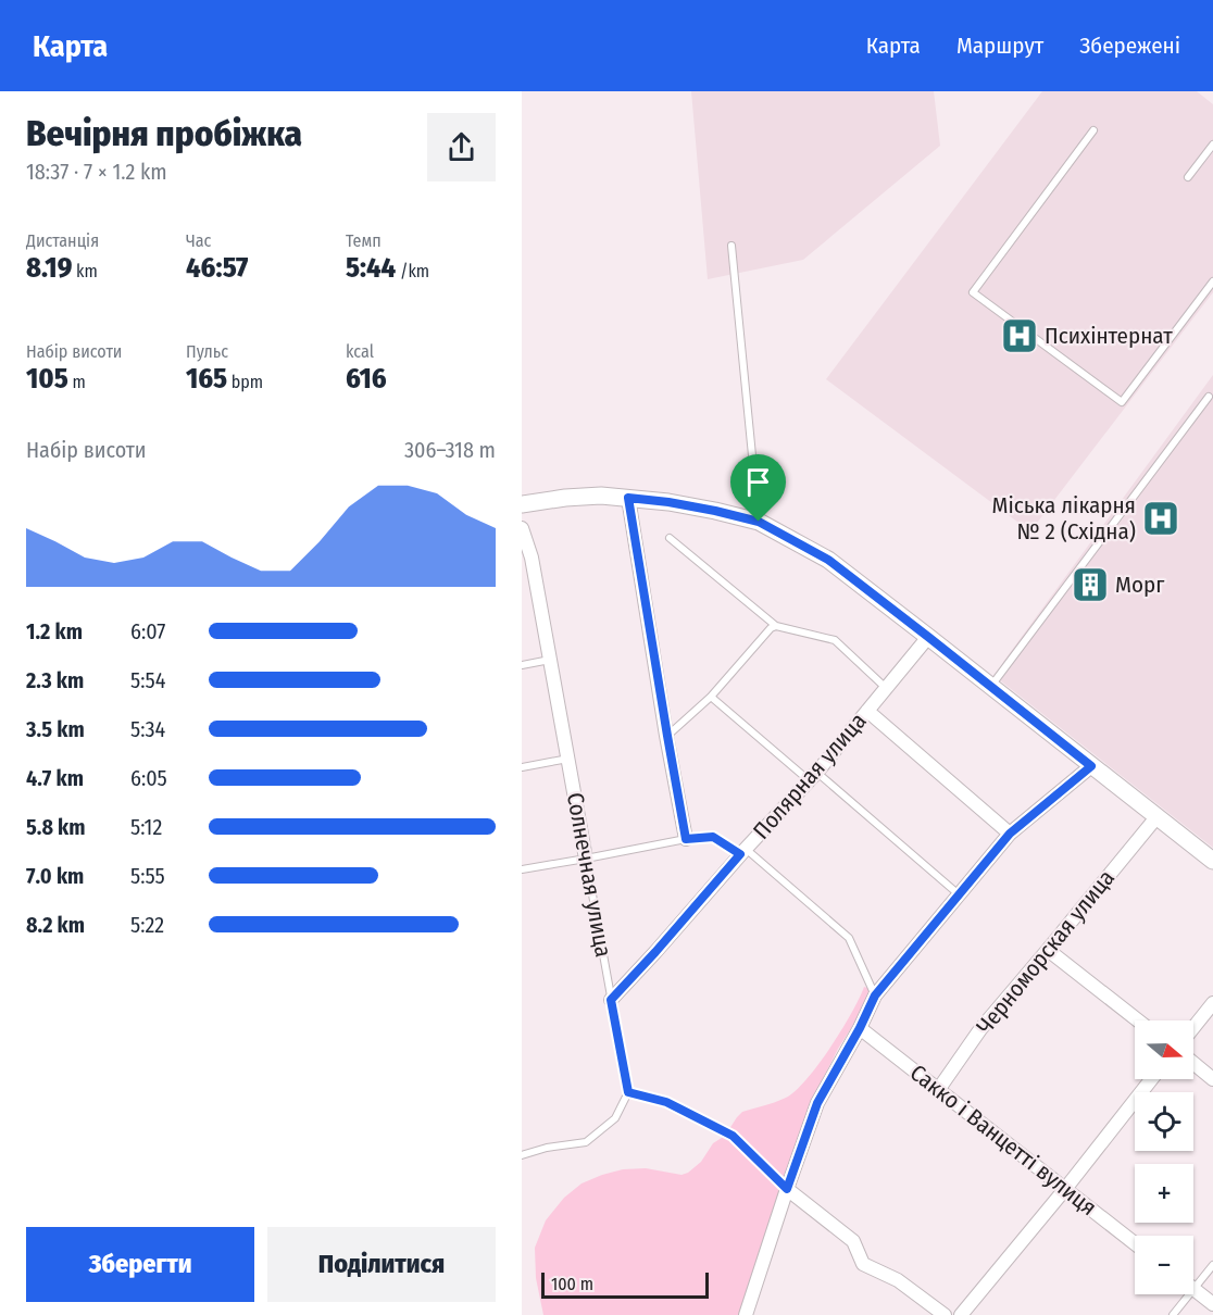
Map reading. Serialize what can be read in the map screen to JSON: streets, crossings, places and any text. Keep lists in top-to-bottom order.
{
  "streets": {
    "street": [
      "Полярная улица",
      "Солнечная улица",
      "Черноморская улица",
      "Сакко і Ванцетті вулиця"
    ]
  },
  "crossings": [
    ["Полярная улица", "Солнечная улица"],
    ["Черноморская улица", "Сакко і Ванцетті вулиця"]
  ],
  "places": {
    "hospital": ["Психінтернат", "Міська лікарня № 2 (Східна)"],
    "building": ["Морг"]
  },
  "scale_bar": "100 m",
  "north": "right",
  "page": {
    "header": "Карта",
    "nav": ["Карта", "Маршрут", "Збережені"],
    "heading": ["Вечірня пробіжка", "18:37 · 7 × 1.2 km"],
    "stats": [
      ["Дистанція", "8.19 km"],
      ["Час", "46:57"],
      ["Темп", "5:44 /km"],
      ["Набір висоти", "105 m"],
      ["Пульс", "165 bpm"],
      ["kcal", "616"]
    ],
    "chart": ["Набір висоти", "306–318 m"],
    "list": [
      {
        "name": "1.2 km",
        "note": "6:07"
      },
      {
        "name": "2.3 km",
        "note": "5:54"
      },
      {
        "name": "3.5 km",
        "note": "5:34"
      },
      {
        "name": "4.7 km",
        "note": "6:05"
      },
      {
        "name": "5.8 km",
        "note": "5:12"
      },
      {
        "name": "7.0 km",
        "note": "5:55"
      },
      {
        "name": "8.2 km",
        "note": "5:22"
      }
    ],
    "map_buttons": ["+", "−"],
    "buttons": ["Зберегти", "Поділитися"],
    "scale": "100 m"
  }
}
